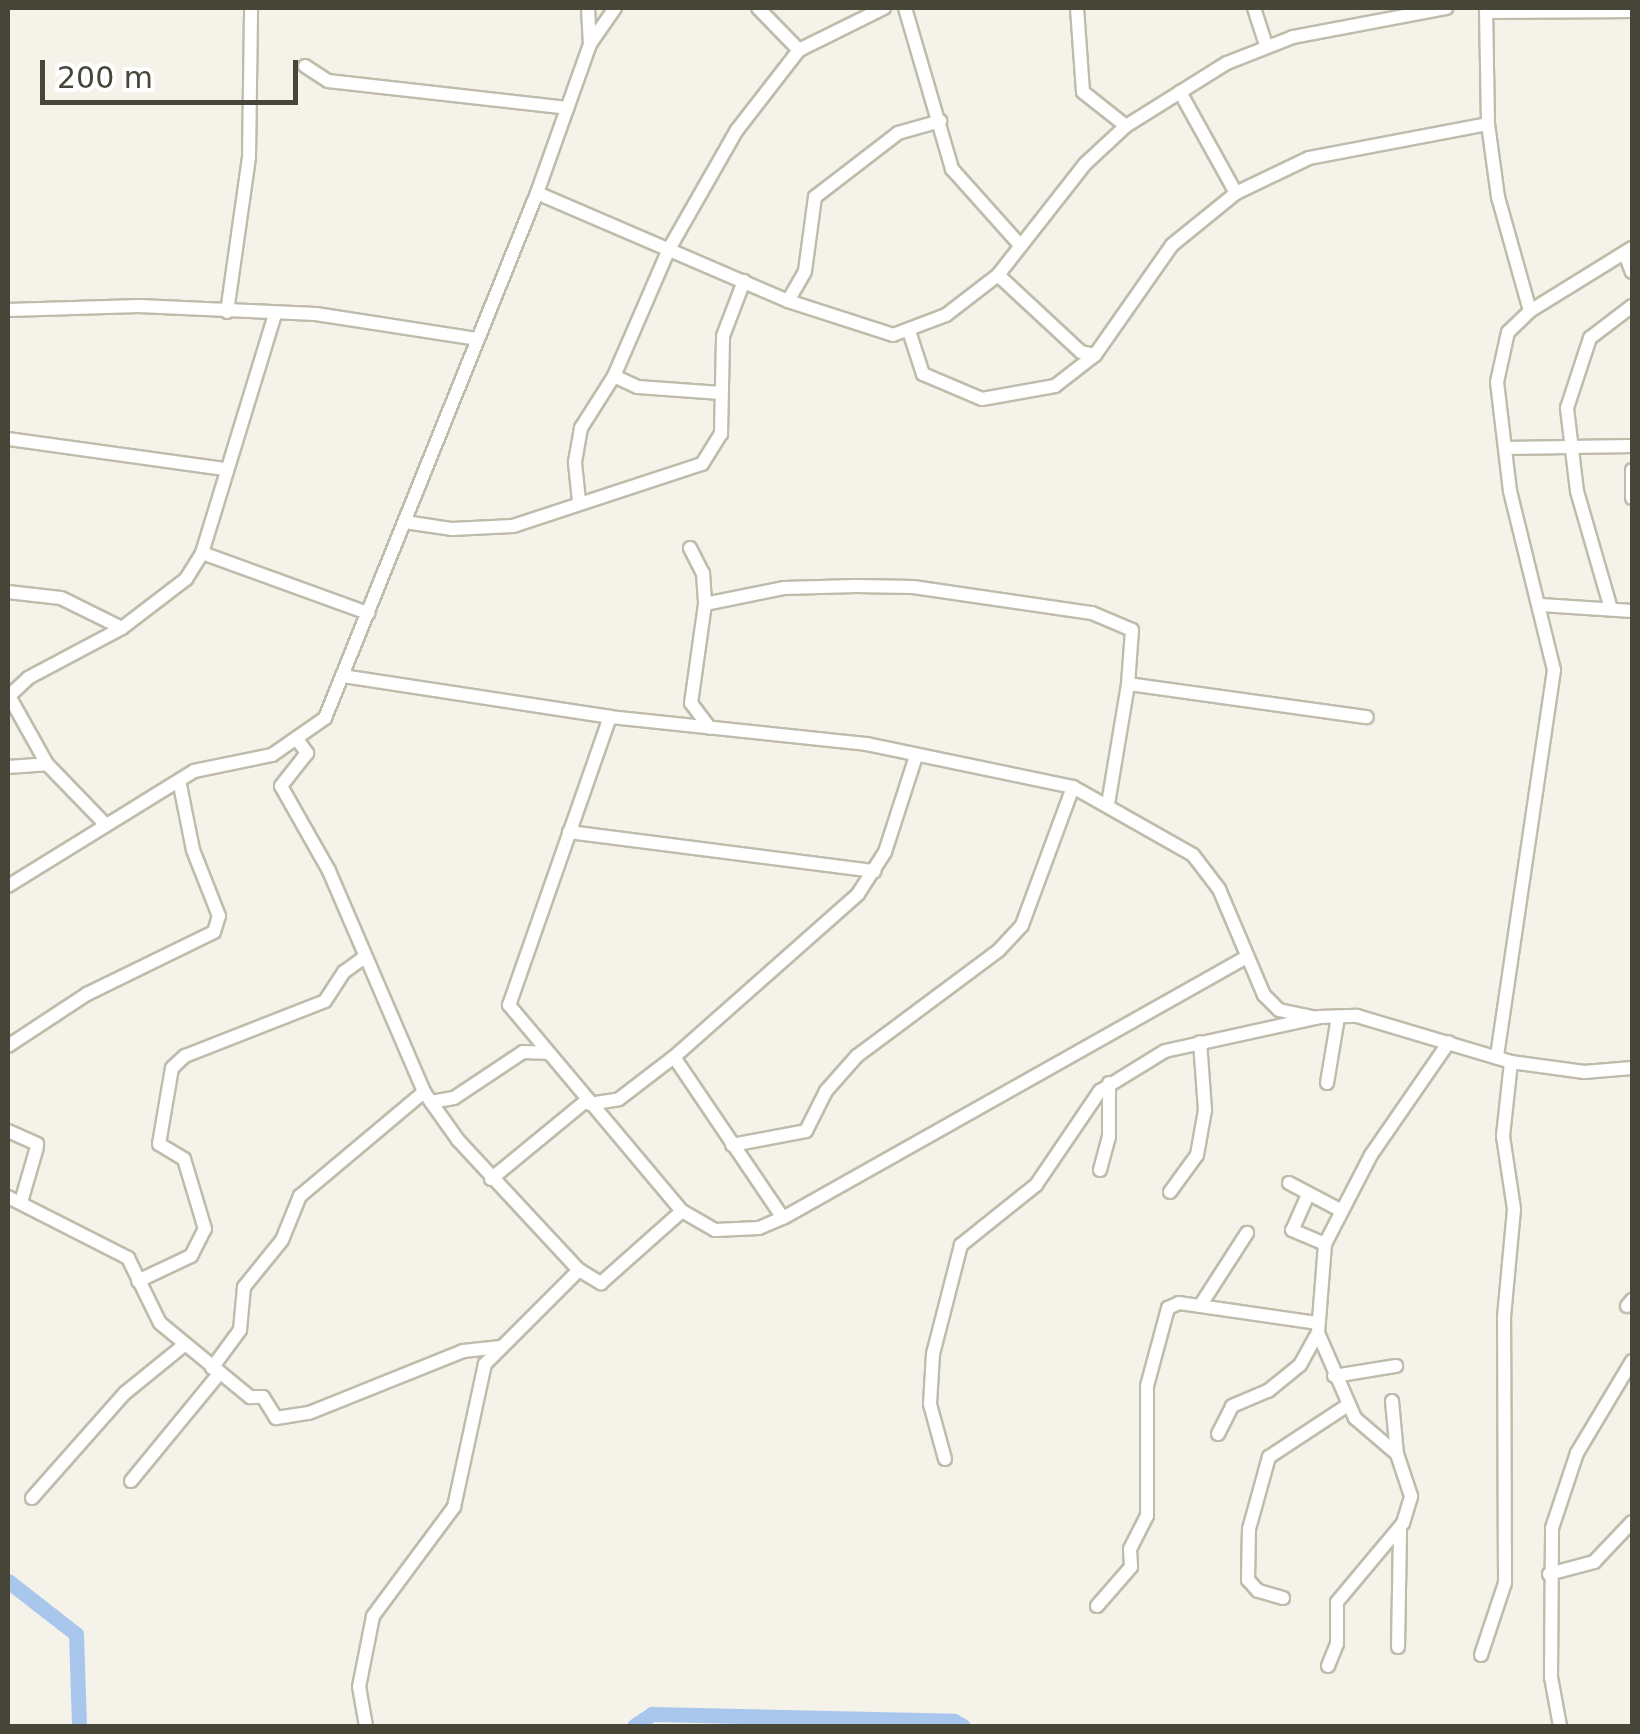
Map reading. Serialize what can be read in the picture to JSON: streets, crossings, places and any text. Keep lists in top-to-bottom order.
{
  "scale_bar": "200 m"
}
